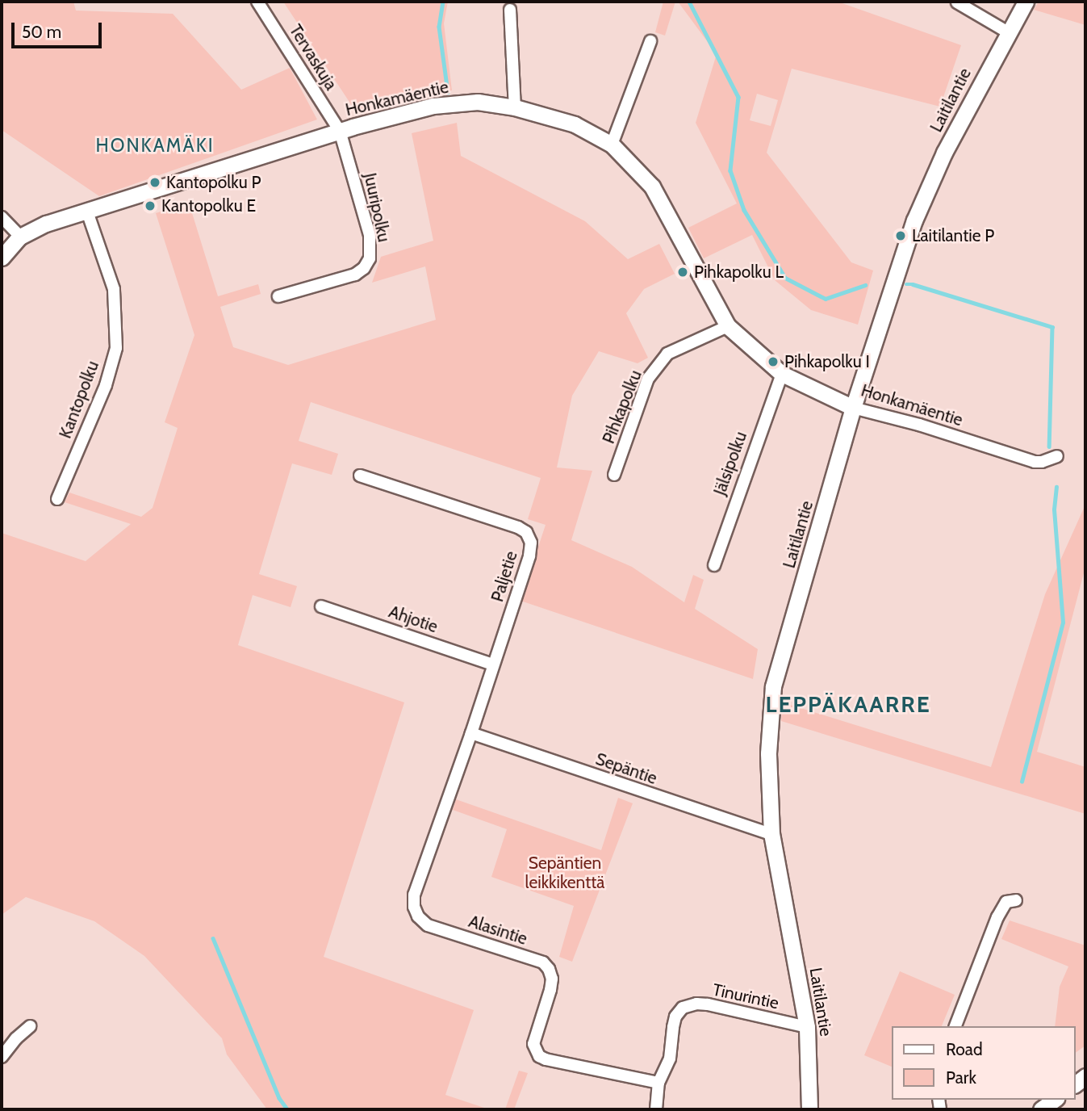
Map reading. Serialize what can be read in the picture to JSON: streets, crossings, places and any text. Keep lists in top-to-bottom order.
{
  "streets": {
    "street": [
      "Tervaskuja",
      "Honkamäentie",
      "Laitilantie",
      "Juuripolku",
      "Kantopolku",
      "Pihkapolku",
      "Jälsipolku",
      "Paljetie",
      "Ahjotie",
      "Sepäntie",
      "Alasintie",
      "Tinurintie"
    ]
  },
  "crossings": [
    ["Tervaskuja", "Honkamäentie"],
    ["Tervaskuja", "Juuripolku"],
    ["Honkamäentie", "Laitilantie"],
    ["Honkamäentie", "Juuripolku"],
    ["Honkamäentie", "Kantopolku"],
    ["Honkamäentie", "Pihkapolku"],
    ["Honkamäentie", "Jälsipolku"],
    ["Laitilantie", "Sepäntie"],
    ["Laitilantie", "Tinurintie"],
    ["Paljetie", "Ahjotie"],
    ["Paljetie", "Sepäntie"],
    ["Paljetie", "Alasintie"],
    ["Sepäntie", "Alasintie"],
    ["Alasintie", "Tinurintie"]
  ],
  "districts": ["HONKAMÄKI", "LEPPÄKAARRE"],
  "parks": ["Sepäntien leikkikenttä"],
  "places": [
    "Kantopolku P",
    "Kantopolku E",
    "Laitilantie P",
    "Pihkapolku L",
    "Pihkapolku I"
  ],
  "legend": ["Road", "Park"],
  "scale_bar": "50 m"
}
